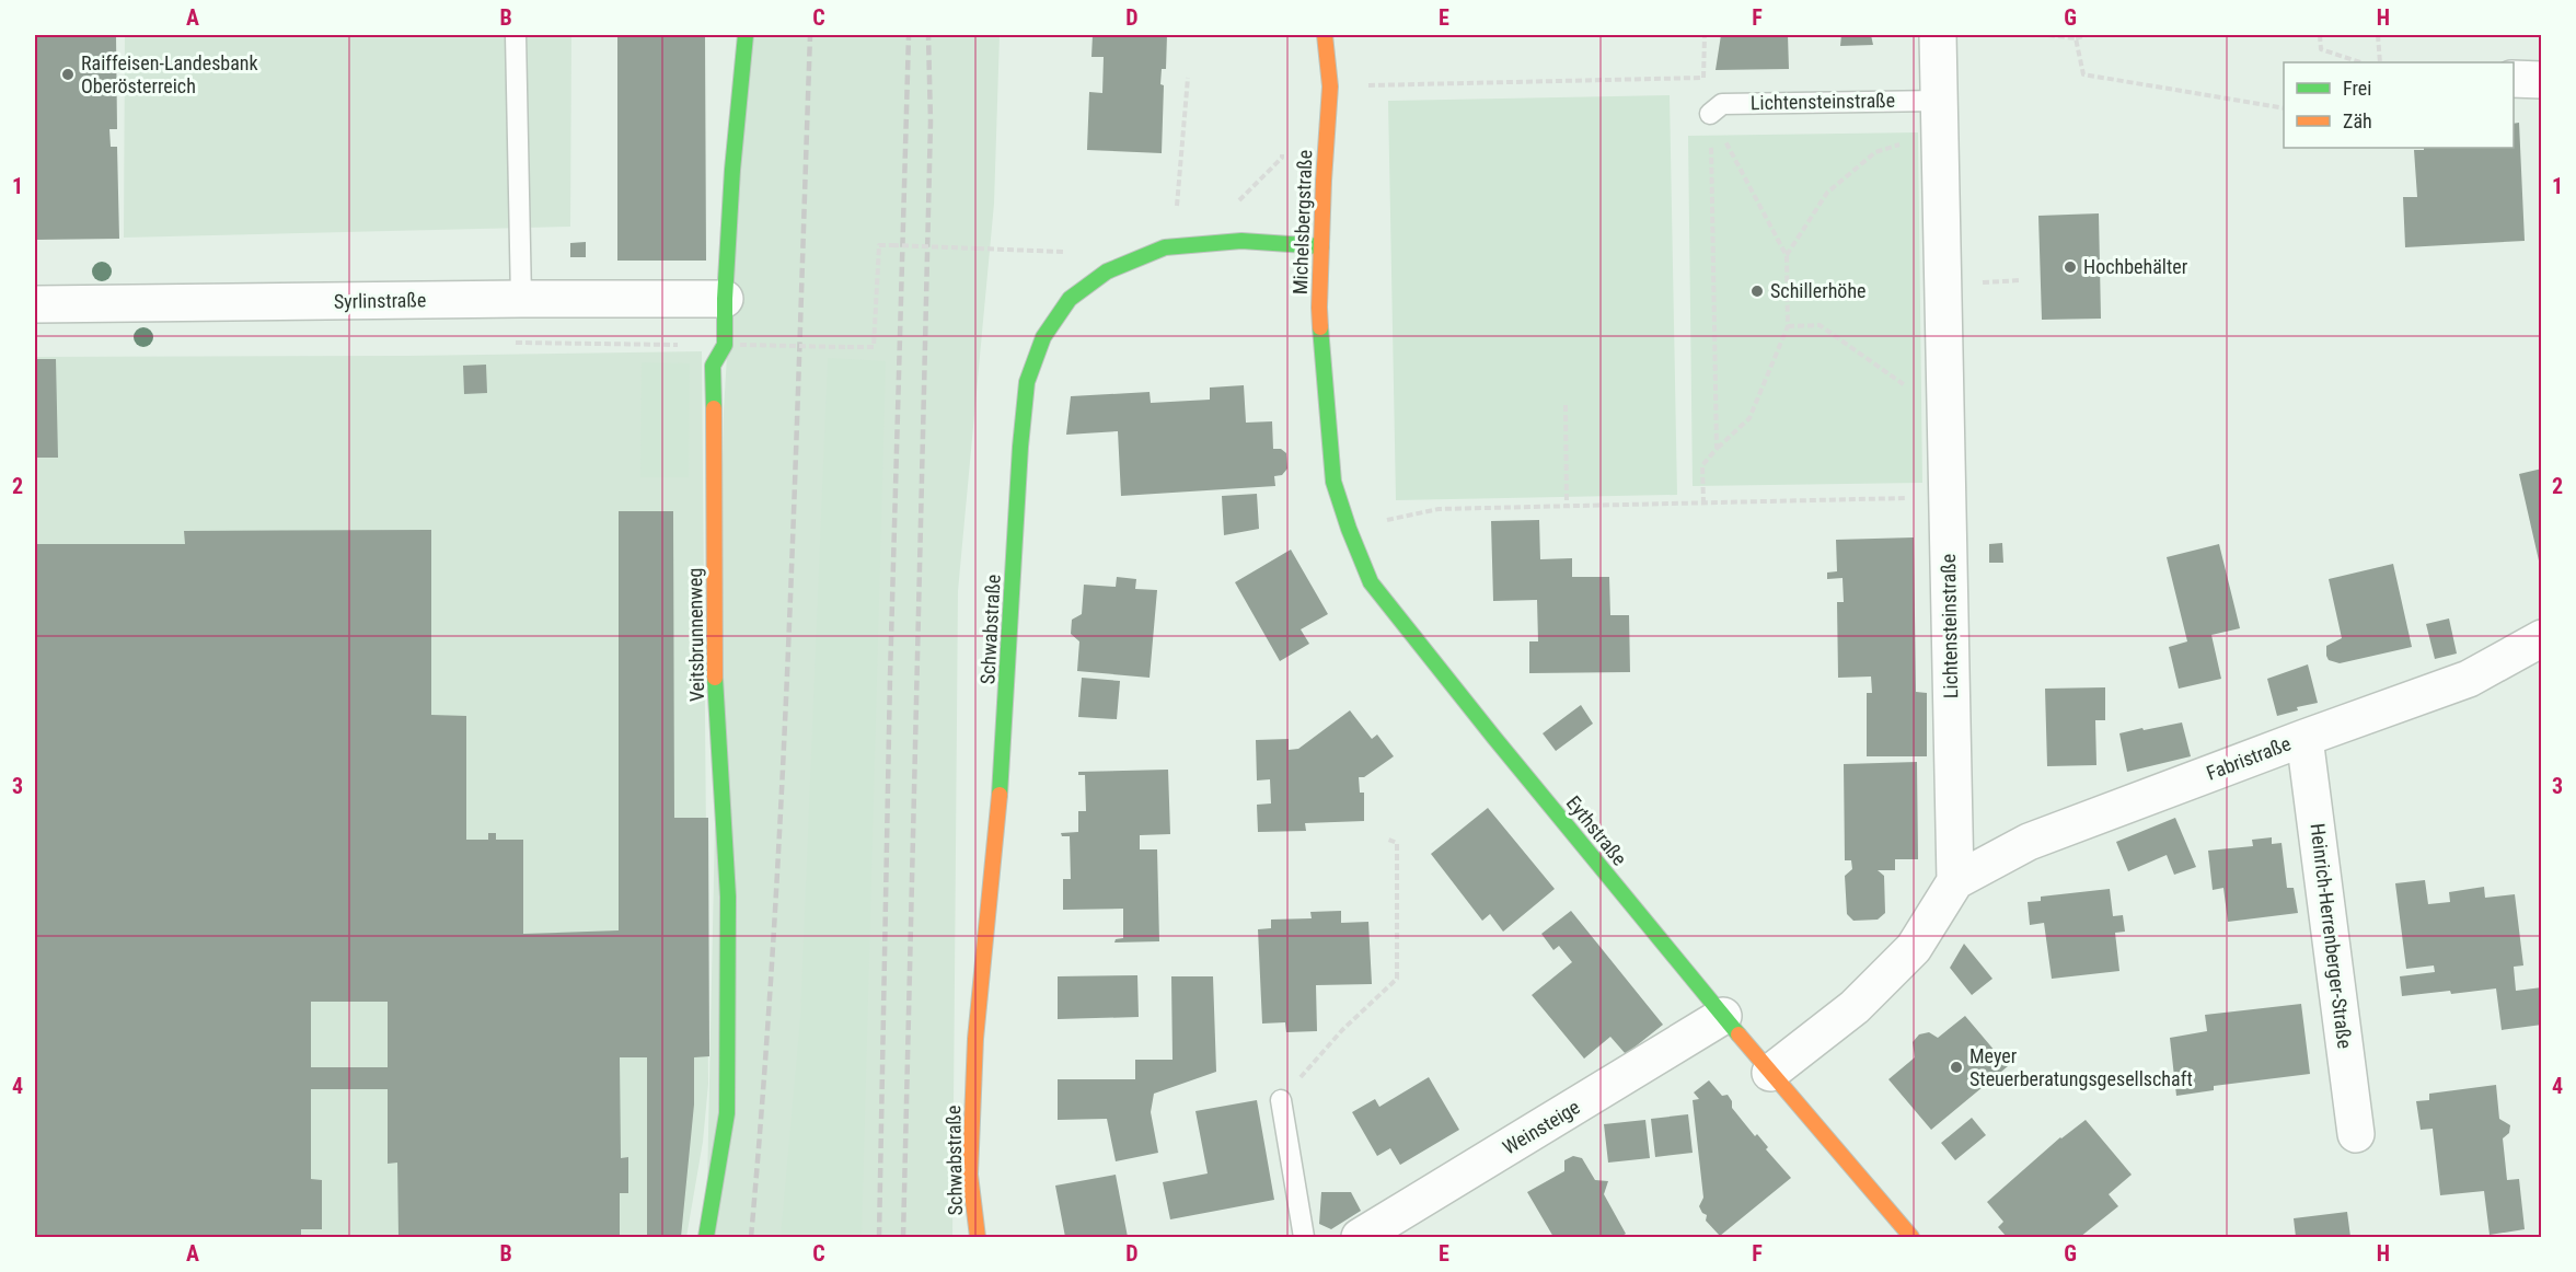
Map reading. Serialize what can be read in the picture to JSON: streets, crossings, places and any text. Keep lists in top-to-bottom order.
{
  "streets": {
    "street": [
      "Lichtensteinstraße",
      "Michelsbergstraße",
      "Syrlinstraße",
      "Schwabstraße",
      "Veitsbrunnenweg",
      "Fabristraße",
      "Eythstraße",
      "Heinrich-Herrenberger-Straße",
      "Weinsteige"
    ]
  },
  "crossings": [
    ["Lichtensteinstraße", "Fabristraße"],
    ["Michelsbergstraße", "Schwabstraße"],
    ["Michelsbergstraße", "Eythstraße"],
    ["Syrlinstraße", "Veitsbrunnenweg"],
    ["Fabristraße", "Heinrich-Herrenberger-Straße"],
    ["Eythstraße", "Weinsteige"]
  ],
  "places": [
    "Raiffeisen-Landesbank Oberösterreich",
    "Hochbehälter",
    "Schillerhöhe",
    "Meyer Steuerberatungsgesellschaft"
  ],
  "legend": ["Frei", "Zäh"],
  "grid": {
    "columns": [
      "A",
      "B",
      "C",
      "D",
      "E",
      "F",
      "G",
      "H"
    ],
    "rows": [
      "1",
      "2",
      "3",
      "4"
    ]
  }
}
